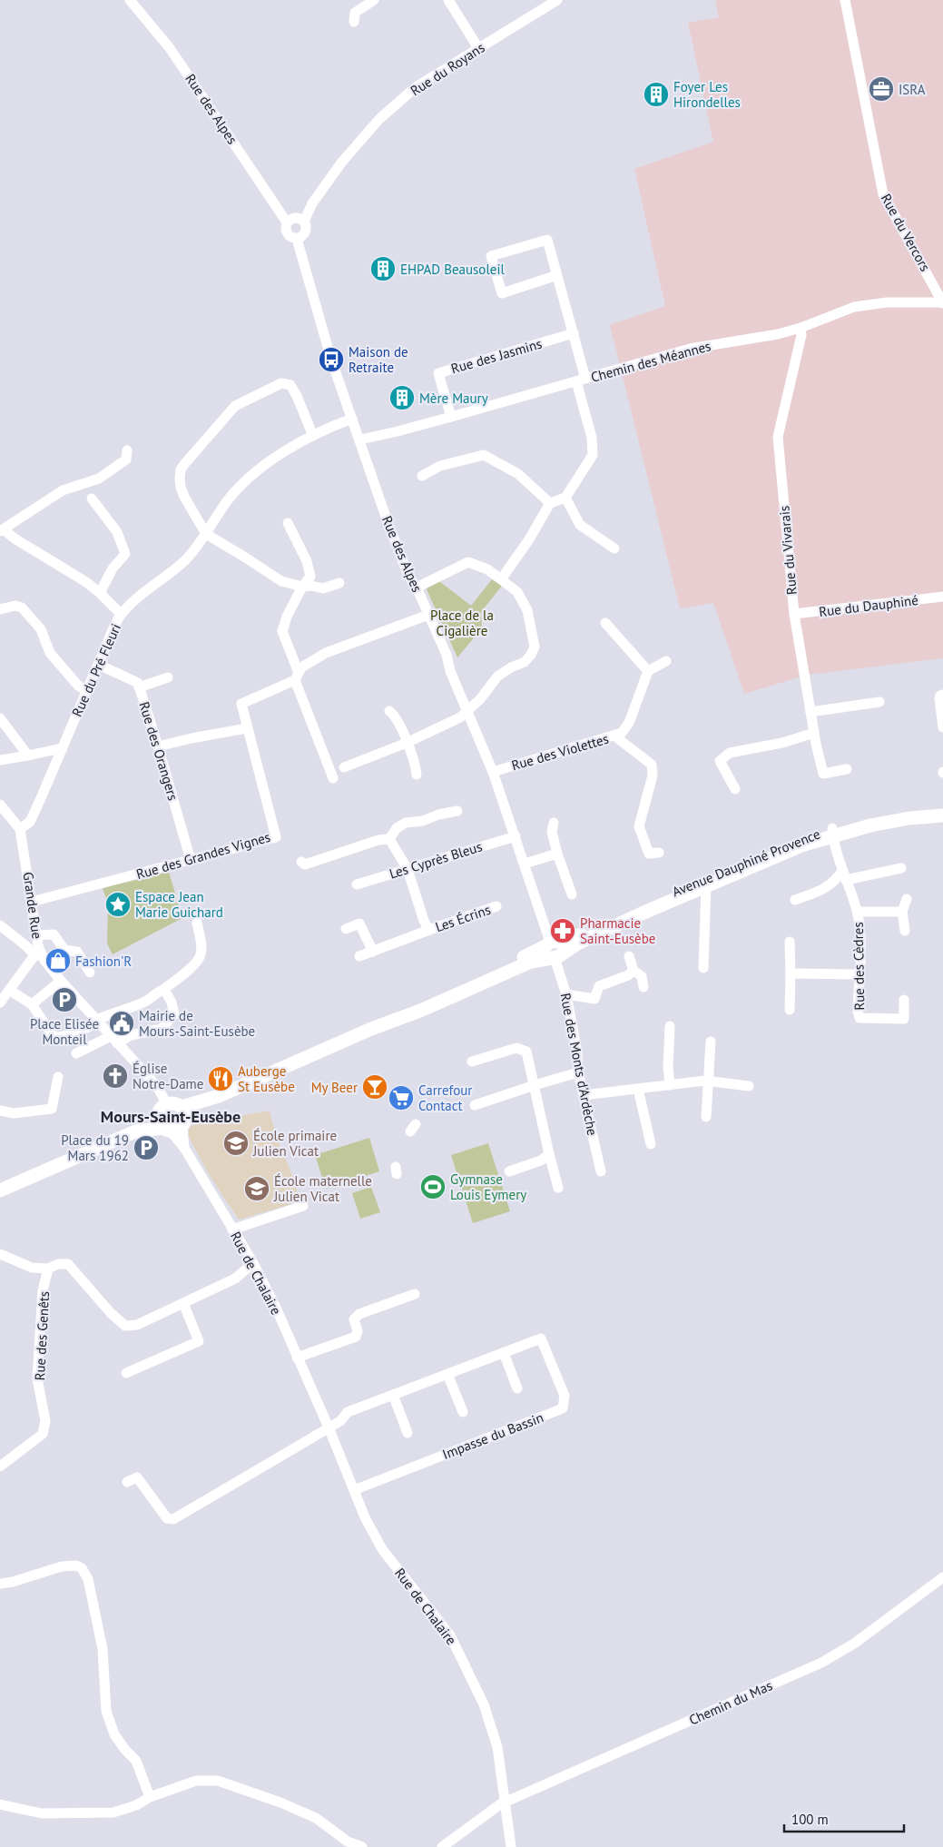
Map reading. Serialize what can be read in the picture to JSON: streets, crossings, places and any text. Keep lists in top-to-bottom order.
{
  "streets": {
    "main road": ["Avenue Dauphiné Provence"],
    "street": [
      "Rue du Royans",
      "Rue des Alpes",
      "Rue du Vercors",
      "Rue des Jasmins",
      "Chemin des Méannes",
      "Rue du Vivarais",
      "Rue du Dauphiné",
      "Rue du Pré Fleuri",
      "Rue des Orangers",
      "Rue des Violettes",
      "Rue des Grandes Vignes",
      "Les Cyprès Bleus",
      "Grande Rue",
      "Les Écrins",
      "Rue des Cèdres",
      "Rue des Monts d'Ardèche",
      "Rue de Chalaire",
      "Rue des Genêts",
      "Impasse du Bassin",
      "Chemin du Mas"
    ]
  },
  "crossings": [
    ["Rue du Royans", "Rue des Alpes"],
    ["Rue des Alpes", "Chemin des Méannes"],
    ["Rue des Alpes", "Rue du Pré Fleuri"],
    ["Rue des Alpes", "Rue des Violettes"],
    ["Rue des Alpes", "Rue des Grandes Vignes"],
    ["Rue des Alpes", "Les Cyprès Bleus"],
    ["Rue des Alpes", "Avenue Dauphiné Provence"],
    ["Rue des Alpes", "Rue des Monts d'Ardèche"],
    ["Rue du Vercors", "Chemin des Méannes"],
    ["Rue des Jasmins", "Chemin des Méannes"],
    ["Chemin des Méannes", "Rue du Vivarais"],
    ["Rue du Vivarais", "Rue du Dauphiné"],
    ["Rue du Pré Fleuri", "Rue des Orangers"],
    ["Rue du Pré Fleuri", "Grande Rue"],
    ["Rue des Orangers", "Rue des Grandes Vignes"],
    ["Rue des Grandes Vignes", "Grande Rue"],
    ["Les Cyprès Bleus", "Les Écrins"],
    ["Avenue Dauphiné Provence", "Rue des Cèdres"],
    ["Avenue Dauphiné Provence", "Rue des Monts d'Ardèche"],
    ["Avenue Dauphiné Provence", "Rue de Chalaire"],
    ["Rue de Chalaire", "Impasse du Bassin"],
    ["Rue de Chalaire", "Chemin du Mas"]
  ],
  "districts": ["Mours-Saint-Eusèbe"],
  "parks": ["Place de la Cigalière"],
  "places": {
    "office": ["ISRA"],
    "building": ["Foyer Les Hirondelles", "EHPAD Beausoleil", "Mère Maury"],
    "bus stop": ["Maison de Retraite"],
    "place": ["Espace Jean Marie Guichard"],
    "pharmacy": ["Pharmacie Saint-Eusèbe"],
    "shop": ["Fashion'R"],
    "parking": ["Place Elisée Monteil", "Place du 19 Mars 1962"],
    "public building": ["Mairie de Mours-Saint-Eusèbe"],
    "church": ["Église Notre-Dame"],
    "restaurant": ["Auberge St Eusèbe"],
    "bar": ["My Beer"],
    "supermarket": ["Carrefour Contact"],
    "school or university": ["École primaire Julien Vicat", "École maternelle Julien Vicat"],
    "sports": ["Gymnase Louis Eymery"]
  },
  "scale_bar": "100 m"
}
